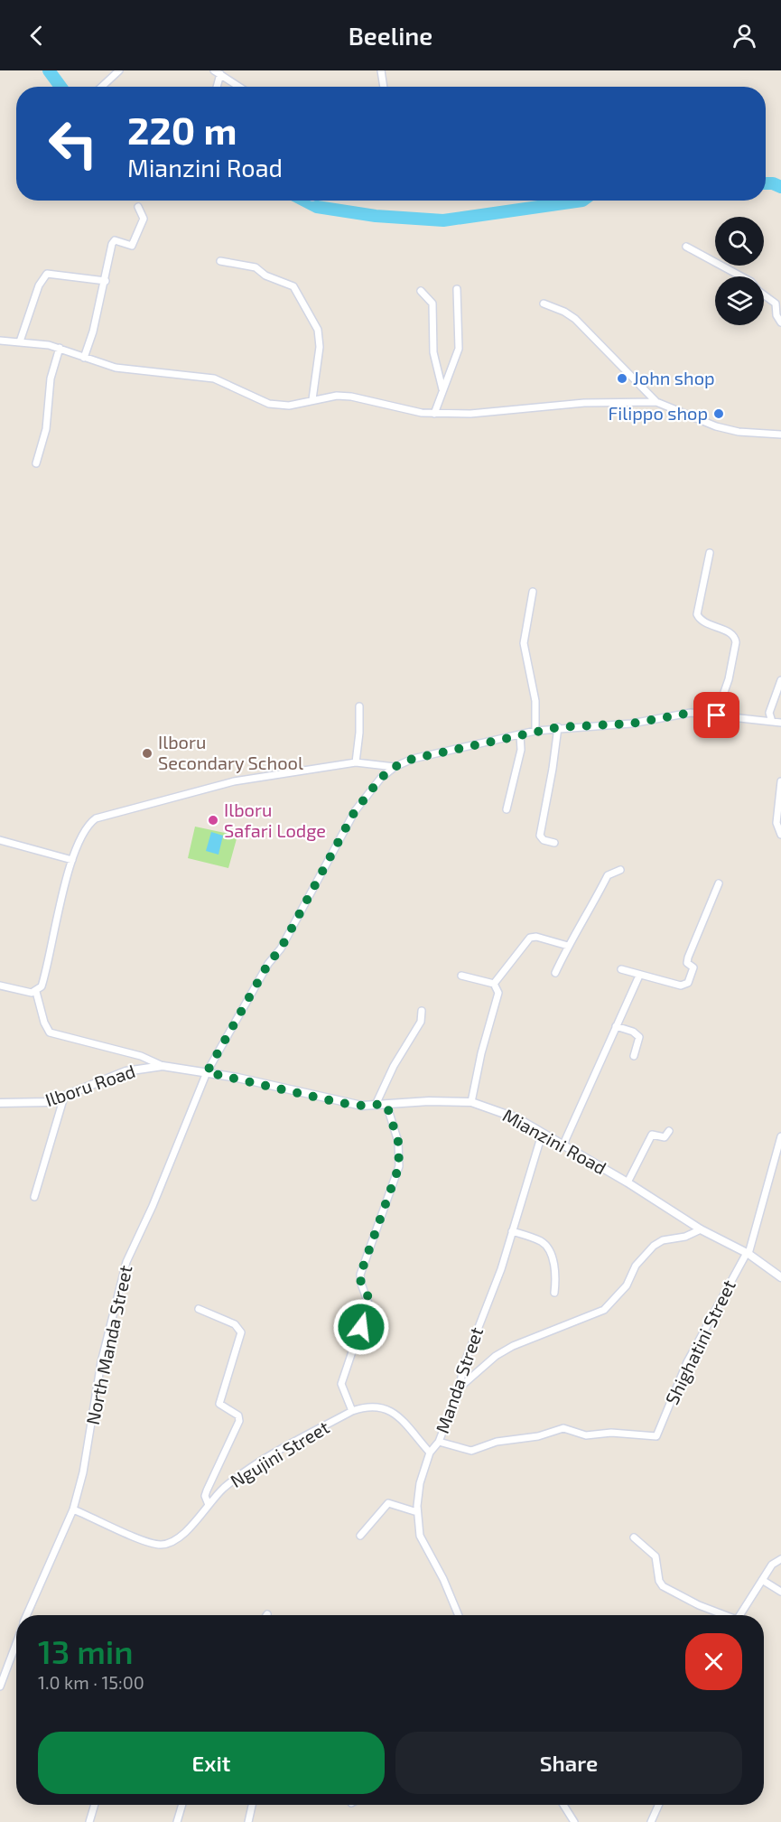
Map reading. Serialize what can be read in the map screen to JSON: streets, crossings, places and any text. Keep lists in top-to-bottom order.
{
  "streets": {
    "street": [
      "Ilboru Road",
      "Mianzini Road",
      "Shighatini Street",
      "North Manda Street",
      "Manda Street",
      "Ngujini Street"
    ]
  },
  "crossings": [
    ["Ilboru Road", "Mianzini Road"],
    ["Ilboru Road", "North Manda Street"],
    ["Mianzini Road", "Shighatini Street"],
    ["Mianzini Road", "North Manda Street"],
    ["Mianzini Road", "Manda Street"],
    ["Shighatini Street", "Manda Street"],
    ["North Manda Street", "Ngujini Street"],
    ["Manda Street", "Ngujini Street"]
  ],
  "places": [
    "John shop",
    "Filippo shop",
    "Ilboru Secondary School",
    "Ilboru Safari Lodge"
  ],
  "page": {
    "header": "Beeline",
    "turn": ["220 m", "Mianzini Road"],
    "heading": ["13 min", "1.0 km · 15:00"],
    "buttons": ["Exit", "Share"]
  }
}
